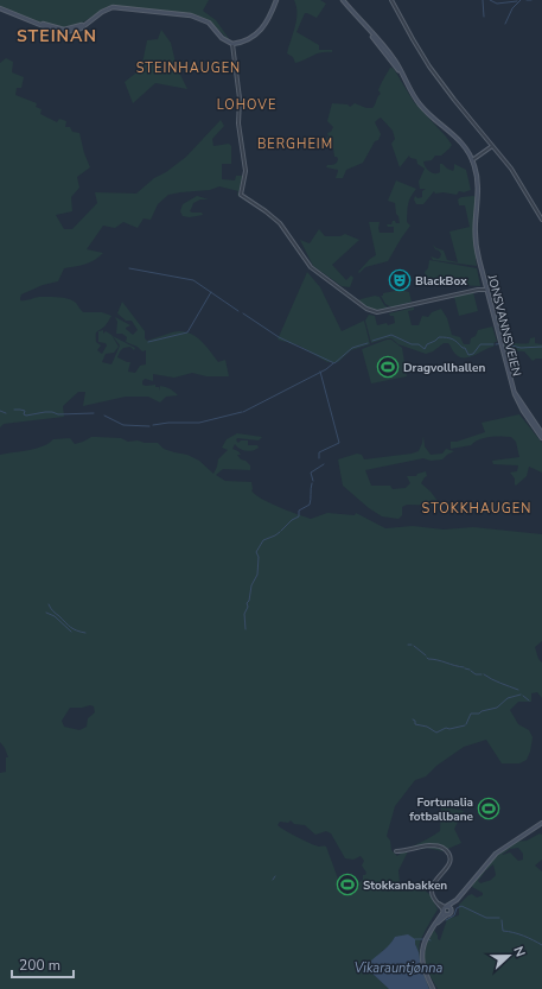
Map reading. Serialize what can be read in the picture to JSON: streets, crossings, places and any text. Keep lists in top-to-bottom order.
{
  "streets": {
    "main road": ["JONSVANNSVEIEN"]
  },
  "districts": [
    "STEINAN",
    "STEINHAUGEN",
    "LOHOVE",
    "BERGHEIM",
    "STOKKHAUGEN"
  ],
  "water": ["Vikarauntjønna"],
  "places": {
    "theatre": ["BlackBox"],
    "sports": ["Dragvollhallen", "Fortunalia fotballbane", "Stokkanbakken"]
  },
  "scale_bar": "200 m",
  "north": "right"
}
